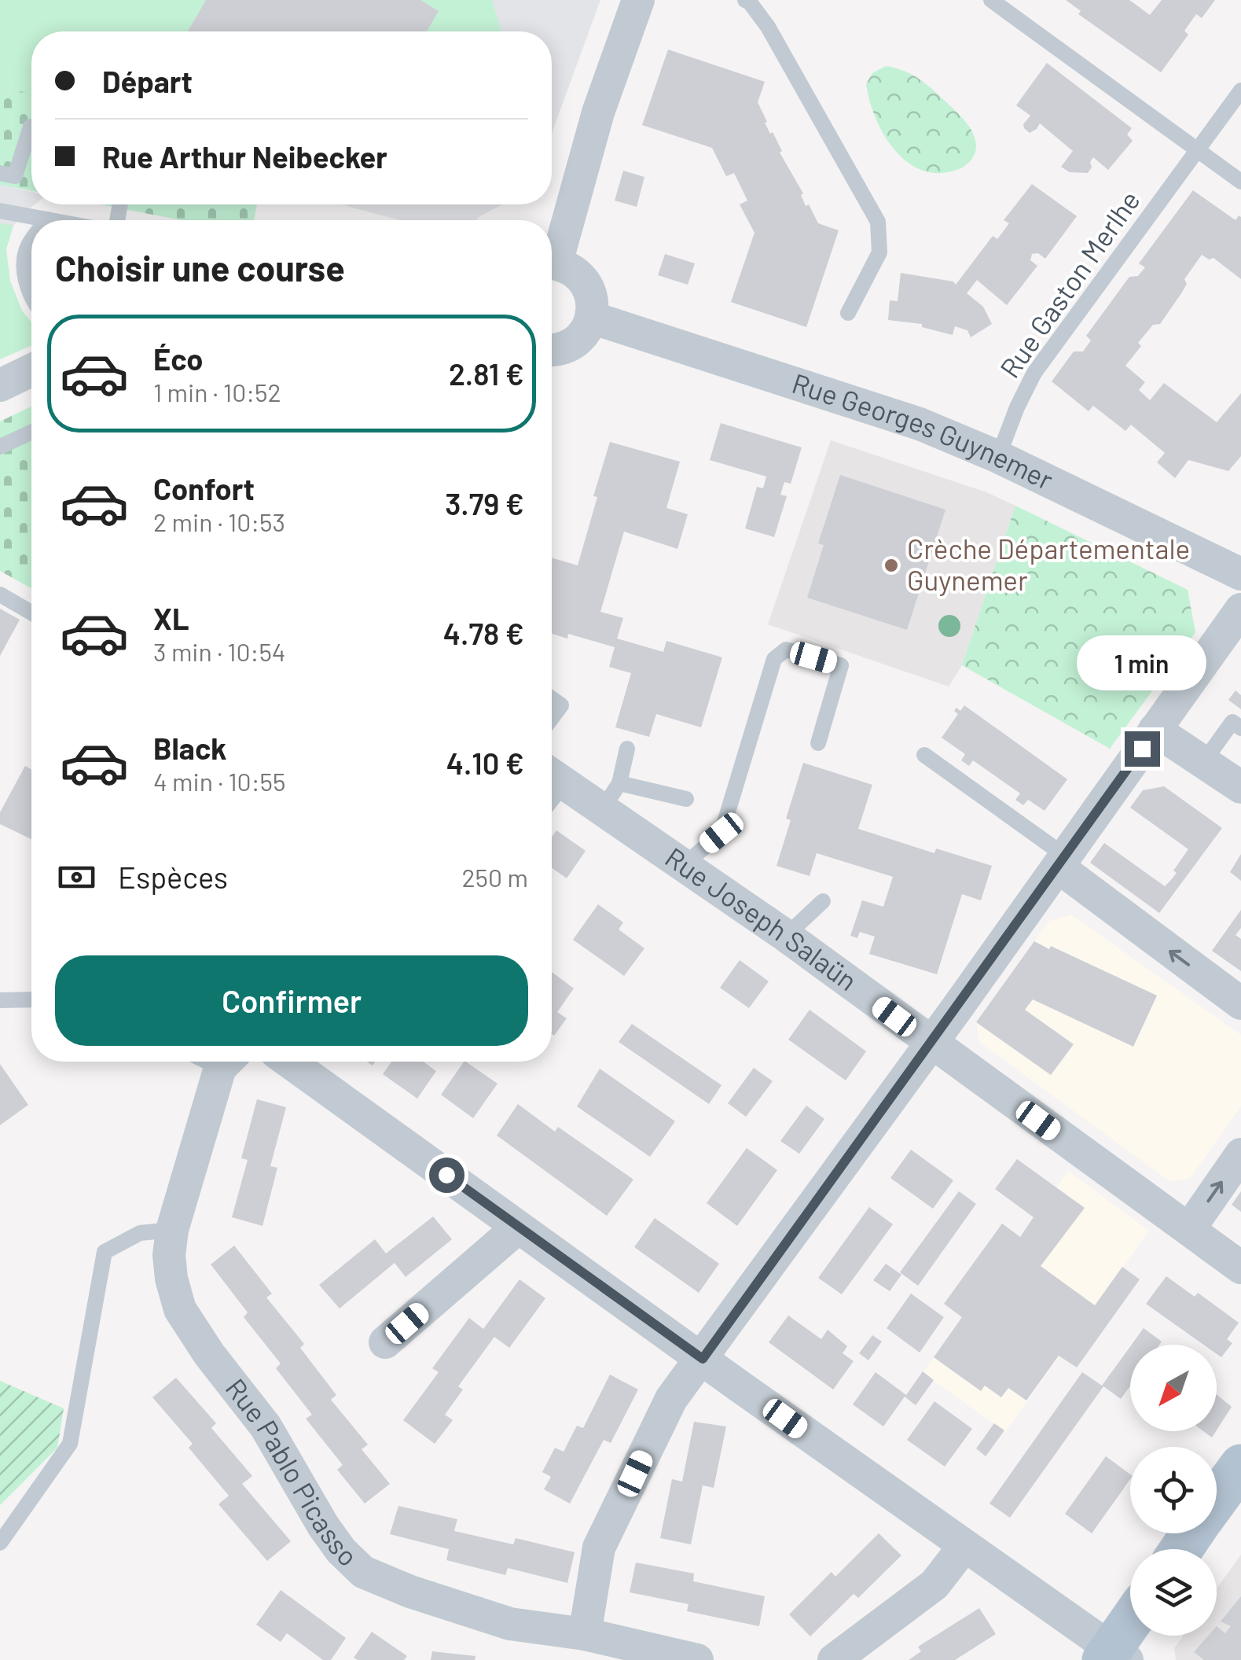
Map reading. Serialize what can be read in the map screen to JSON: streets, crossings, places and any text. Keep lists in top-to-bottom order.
{
  "streets": {
    "street": ["Rue Georges Guynemer", "Rue Joseph Salaün", "Rue Pablo Picasso"],
    "lane": ["Rue Gaston Merlhe"]
  },
  "crossings": [
    ["Rue Gaston Merlhe", "Rue Georges Guynemer"]
  ],
  "places": ["Crèche Départementale Guynemer"],
  "north": "bottom left",
  "page": {
    "banner": ["Départ", "Rue Arthur Neibecker"],
    "heading": "Choisir une course",
    "list": [
      {
        "name": "Éco",
        "note": "1 min · 10:52",
        "value": "2.81 €"
      },
      {
        "name": "Confort",
        "note": "2 min · 10:53",
        "value": "3.79 €"
      },
      {
        "name": "XL",
        "note": "3 min · 10:54",
        "value": "4.78 €"
      },
      {
        "name": "Black",
        "note": "4 min · 10:55",
        "value": "4.10 €"
      }
    ],
    "bubble": "1 min",
    "pay": ["Espèces", "250 m"],
    "buttons": "Confirmer"
  }
}
